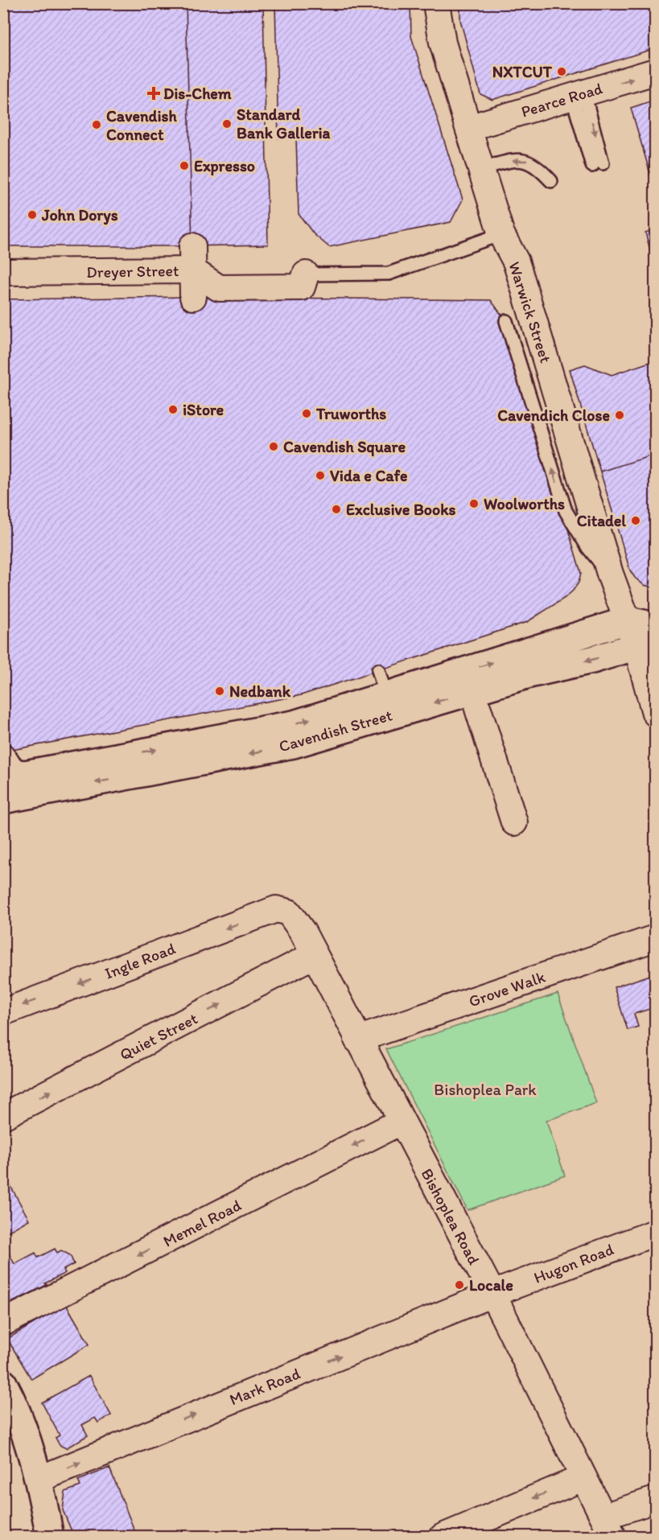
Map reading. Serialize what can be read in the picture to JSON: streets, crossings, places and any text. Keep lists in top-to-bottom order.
{
  "streets": {
    "street": [
      "Pearce Road",
      "Dreyer Street",
      "Warwick Street",
      "Cavendish Street",
      "Ingle Road",
      "Grove Walk",
      "Quiet Street",
      "Bishoplea Road",
      "Memel Road",
      "Hugon Road",
      "Mark Road"
    ]
  },
  "crossings": [
    ["Pearce Road", "Warwick Street"],
    ["Warwick Street", "Cavendish Street"],
    ["Ingle Road", "Bishoplea Road"],
    ["Grove Walk", "Bishoplea Road"],
    ["Quiet Street", "Bishoplea Road"],
    ["Bishoplea Road", "Memel Road"],
    ["Bishoplea Road", "Hugon Road"],
    ["Bishoplea Road", "Mark Road"],
    ["Hugon Road", "Mark Road"]
  ],
  "one_way": [
    "Pearce Road",
    "Ingle Road",
    "Quiet Street",
    "Memel Road",
    "Mark Road"
  ],
  "parks": ["Bishoplea Park"],
  "places": {
    "other": [
      "NXTCUT",
      "Standard Bank Galleria",
      "Cavendish Connect",
      "Expresso",
      "John Dorys",
      "iStore",
      "Truworths",
      "Cavendich Close",
      "Cavendish Square",
      "Vida e Cafe",
      "Woolworths",
      "Exclusive Books",
      "Citadel",
      "Nedbank",
      "Locale"
    ],
    "health": ["Dis-Chem"]
  }
}
